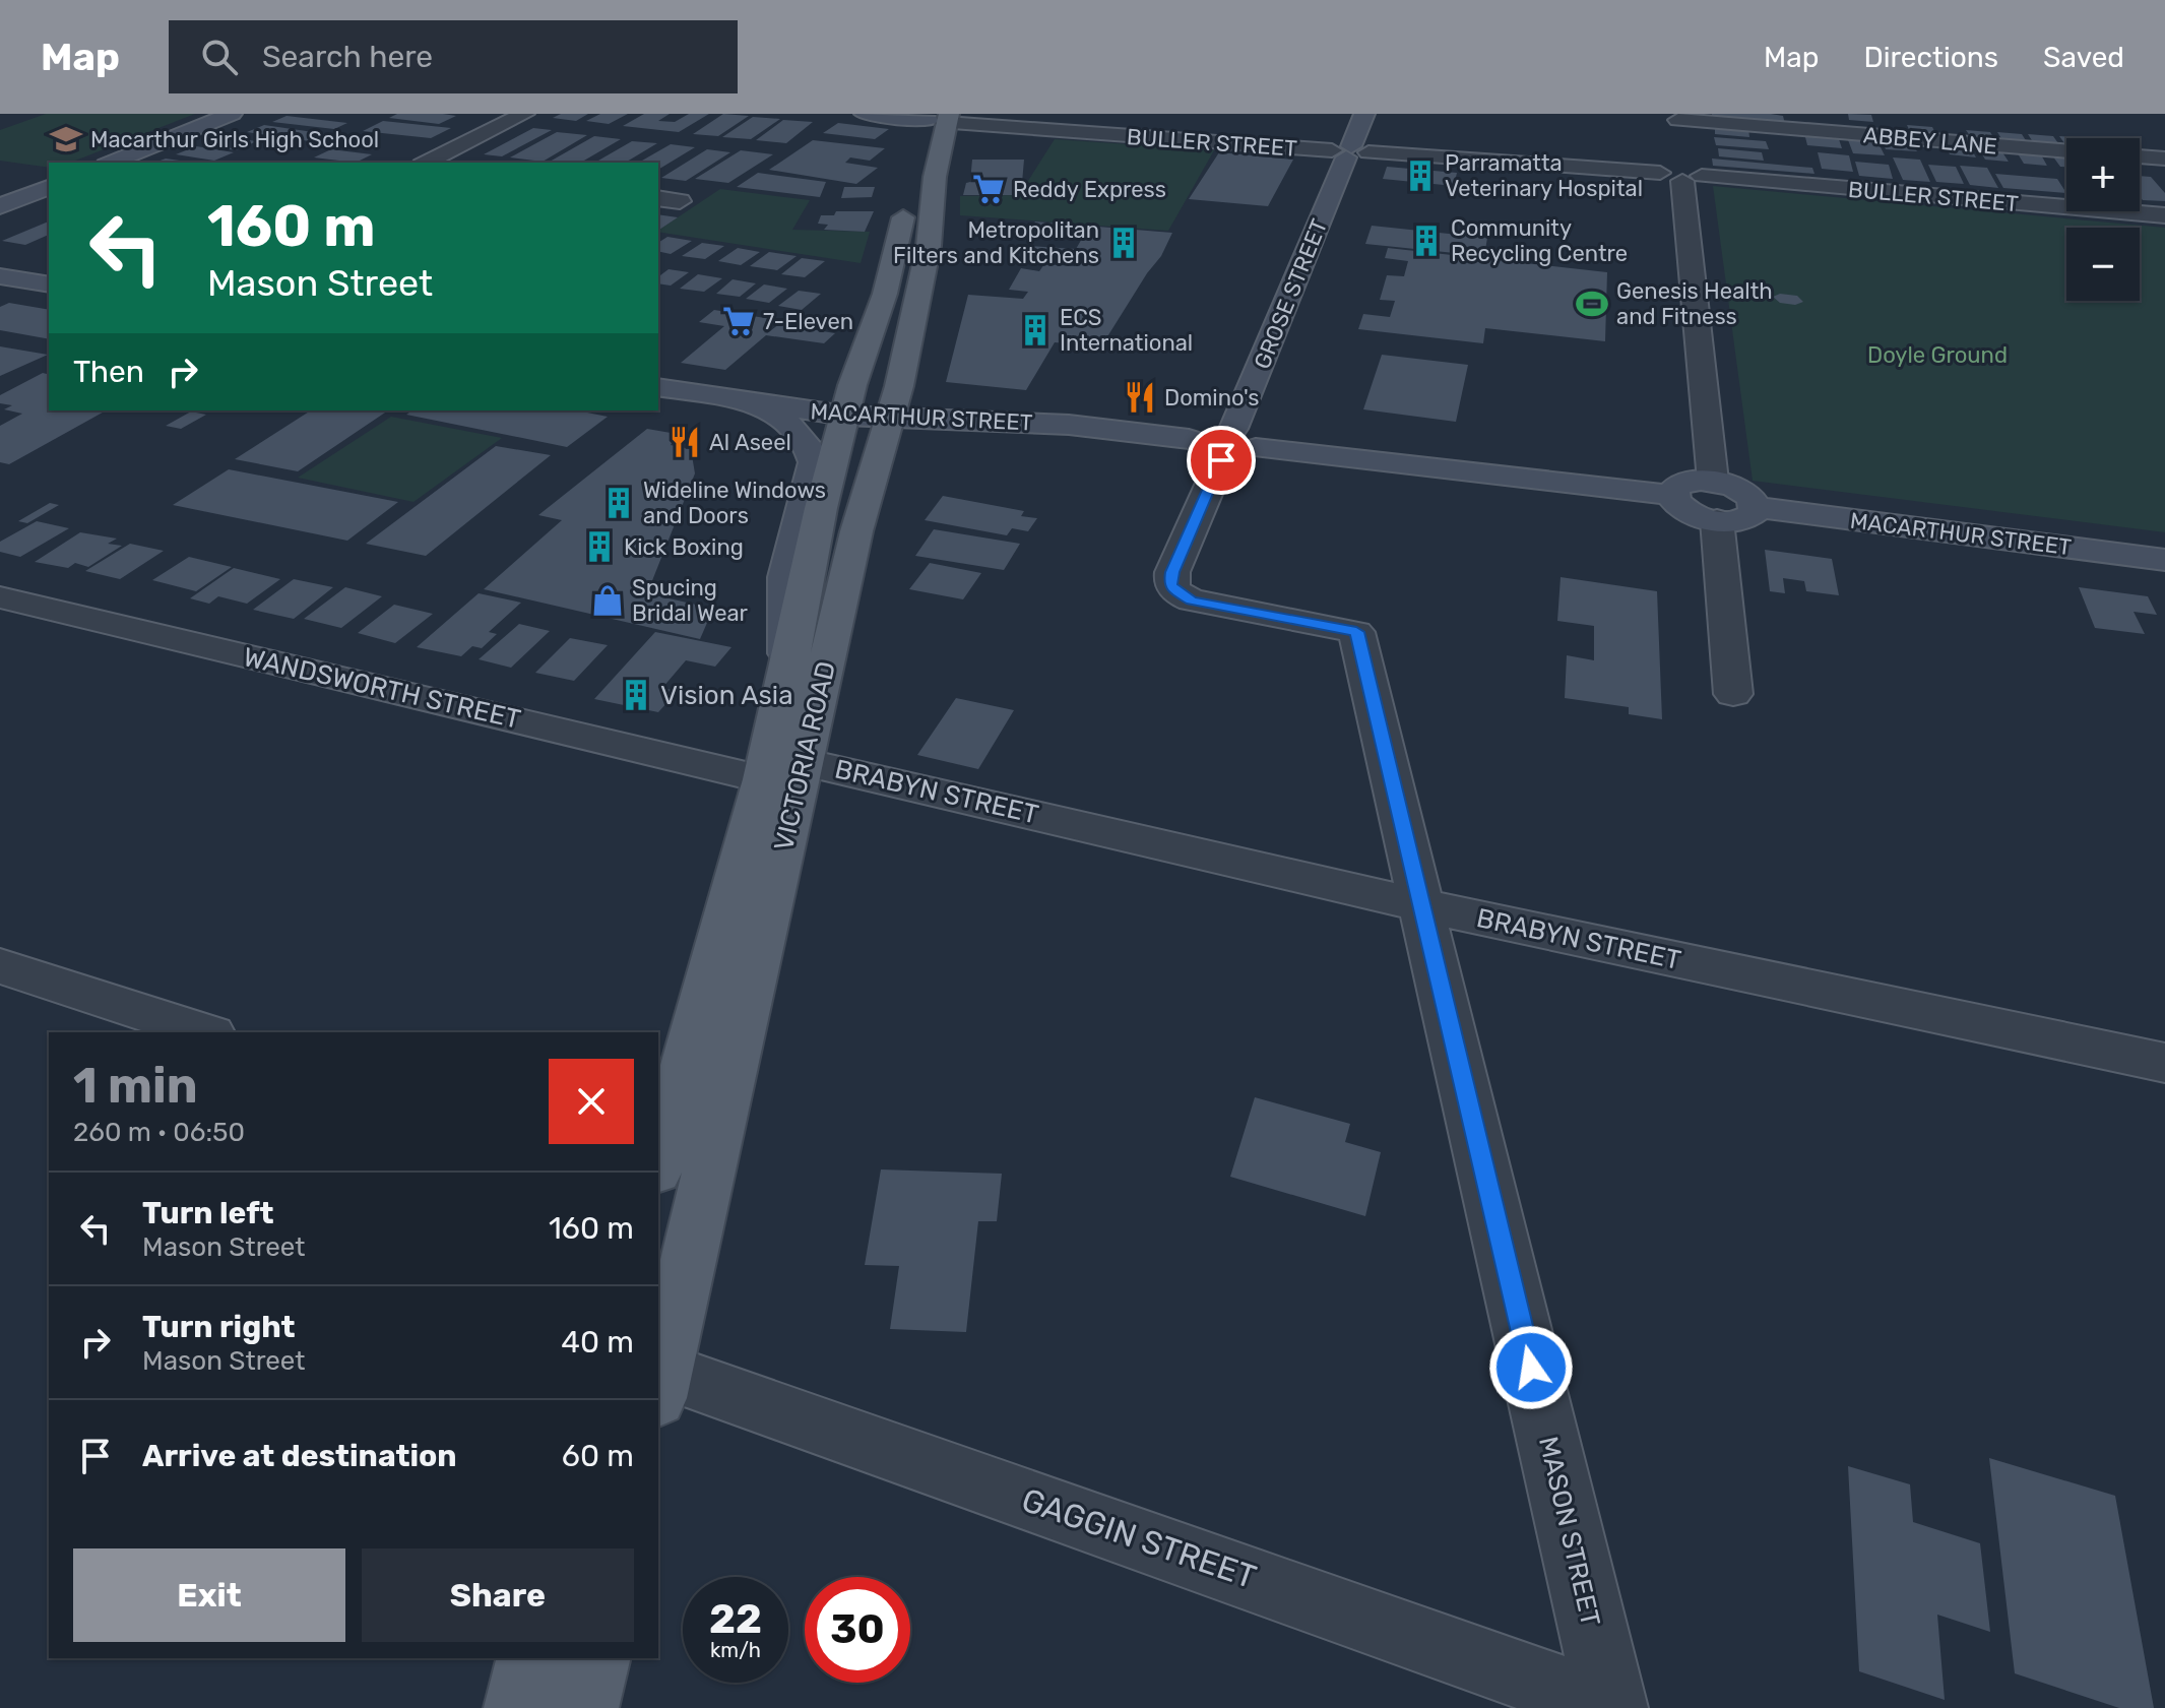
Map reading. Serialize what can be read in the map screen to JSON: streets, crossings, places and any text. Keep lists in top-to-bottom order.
{
  "streets": {
    "main road": ["VICTORIA ROAD"],
    "street": [
      "ABBEY LANE",
      "BULLER STREET",
      "GROSE STREET",
      "MACARTHUR STREET",
      "WANDSWORTH STREET",
      "BRABYN STREET",
      "MASON STREET",
      "GAGGIN STREET"
    ]
  },
  "crossings": [
    ["BULLER STREET", "GROSE STREET"],
    ["BULLER STREET", "VICTORIA ROAD"],
    ["GROSE STREET", "MACARTHUR STREET"],
    ["GROSE STREET", "MASON STREET"],
    ["MACARTHUR STREET", "VICTORIA ROAD"],
    ["MACARTHUR STREET", "MASON STREET"],
    ["WANDSWORTH STREET", "VICTORIA ROAD"],
    ["VICTORIA ROAD", "BRABYN STREET"],
    ["VICTORIA ROAD", "GAGGIN STREET"],
    ["BRABYN STREET", "MASON STREET"],
    ["MASON STREET", "GAGGIN STREET"]
  ],
  "parks": ["Doyle Ground"],
  "places": {
    "school or university": ["Macarthur Girls High School"],
    "building": [
      "Parramatta Veterinary Hospital",
      "Community Recycling Centre",
      "Metropolitan Filters and Kitchens",
      "ECS International",
      "Wideline Windows and Doors",
      "Kick Boxing",
      "Vision Asia"
    ],
    "supermarket": ["Reddy Express", "7-Eleven"],
    "sports": ["Genesis Health and Fitness"],
    "restaurant": ["Domino's", "Al Aseel"],
    "shop": ["Spucing Bridal Wear"]
  },
  "page": {
    "header": "Map",
    "search": "Search here",
    "nav": ["Map", "Directions", "Saved"],
    "map_buttons": ["+", "−"],
    "turn": ["160 m", "Mason Street"],
    "then": "Then",
    "heading": ["1 min", "260 m · 06:50"],
    "list": [
      {
        "name": "Turn left",
        "note": "Mason Street",
        "value": "160 m"
      },
      {
        "name": "Turn right",
        "note": "Mason Street",
        "value": "40 m"
      },
      {
        "name": "Arrive at destination",
        "value": "60 m"
      }
    ],
    "buttons": ["Exit", "Share"],
    "speed": "22 km/h",
    "limit": "30"
  }
}
